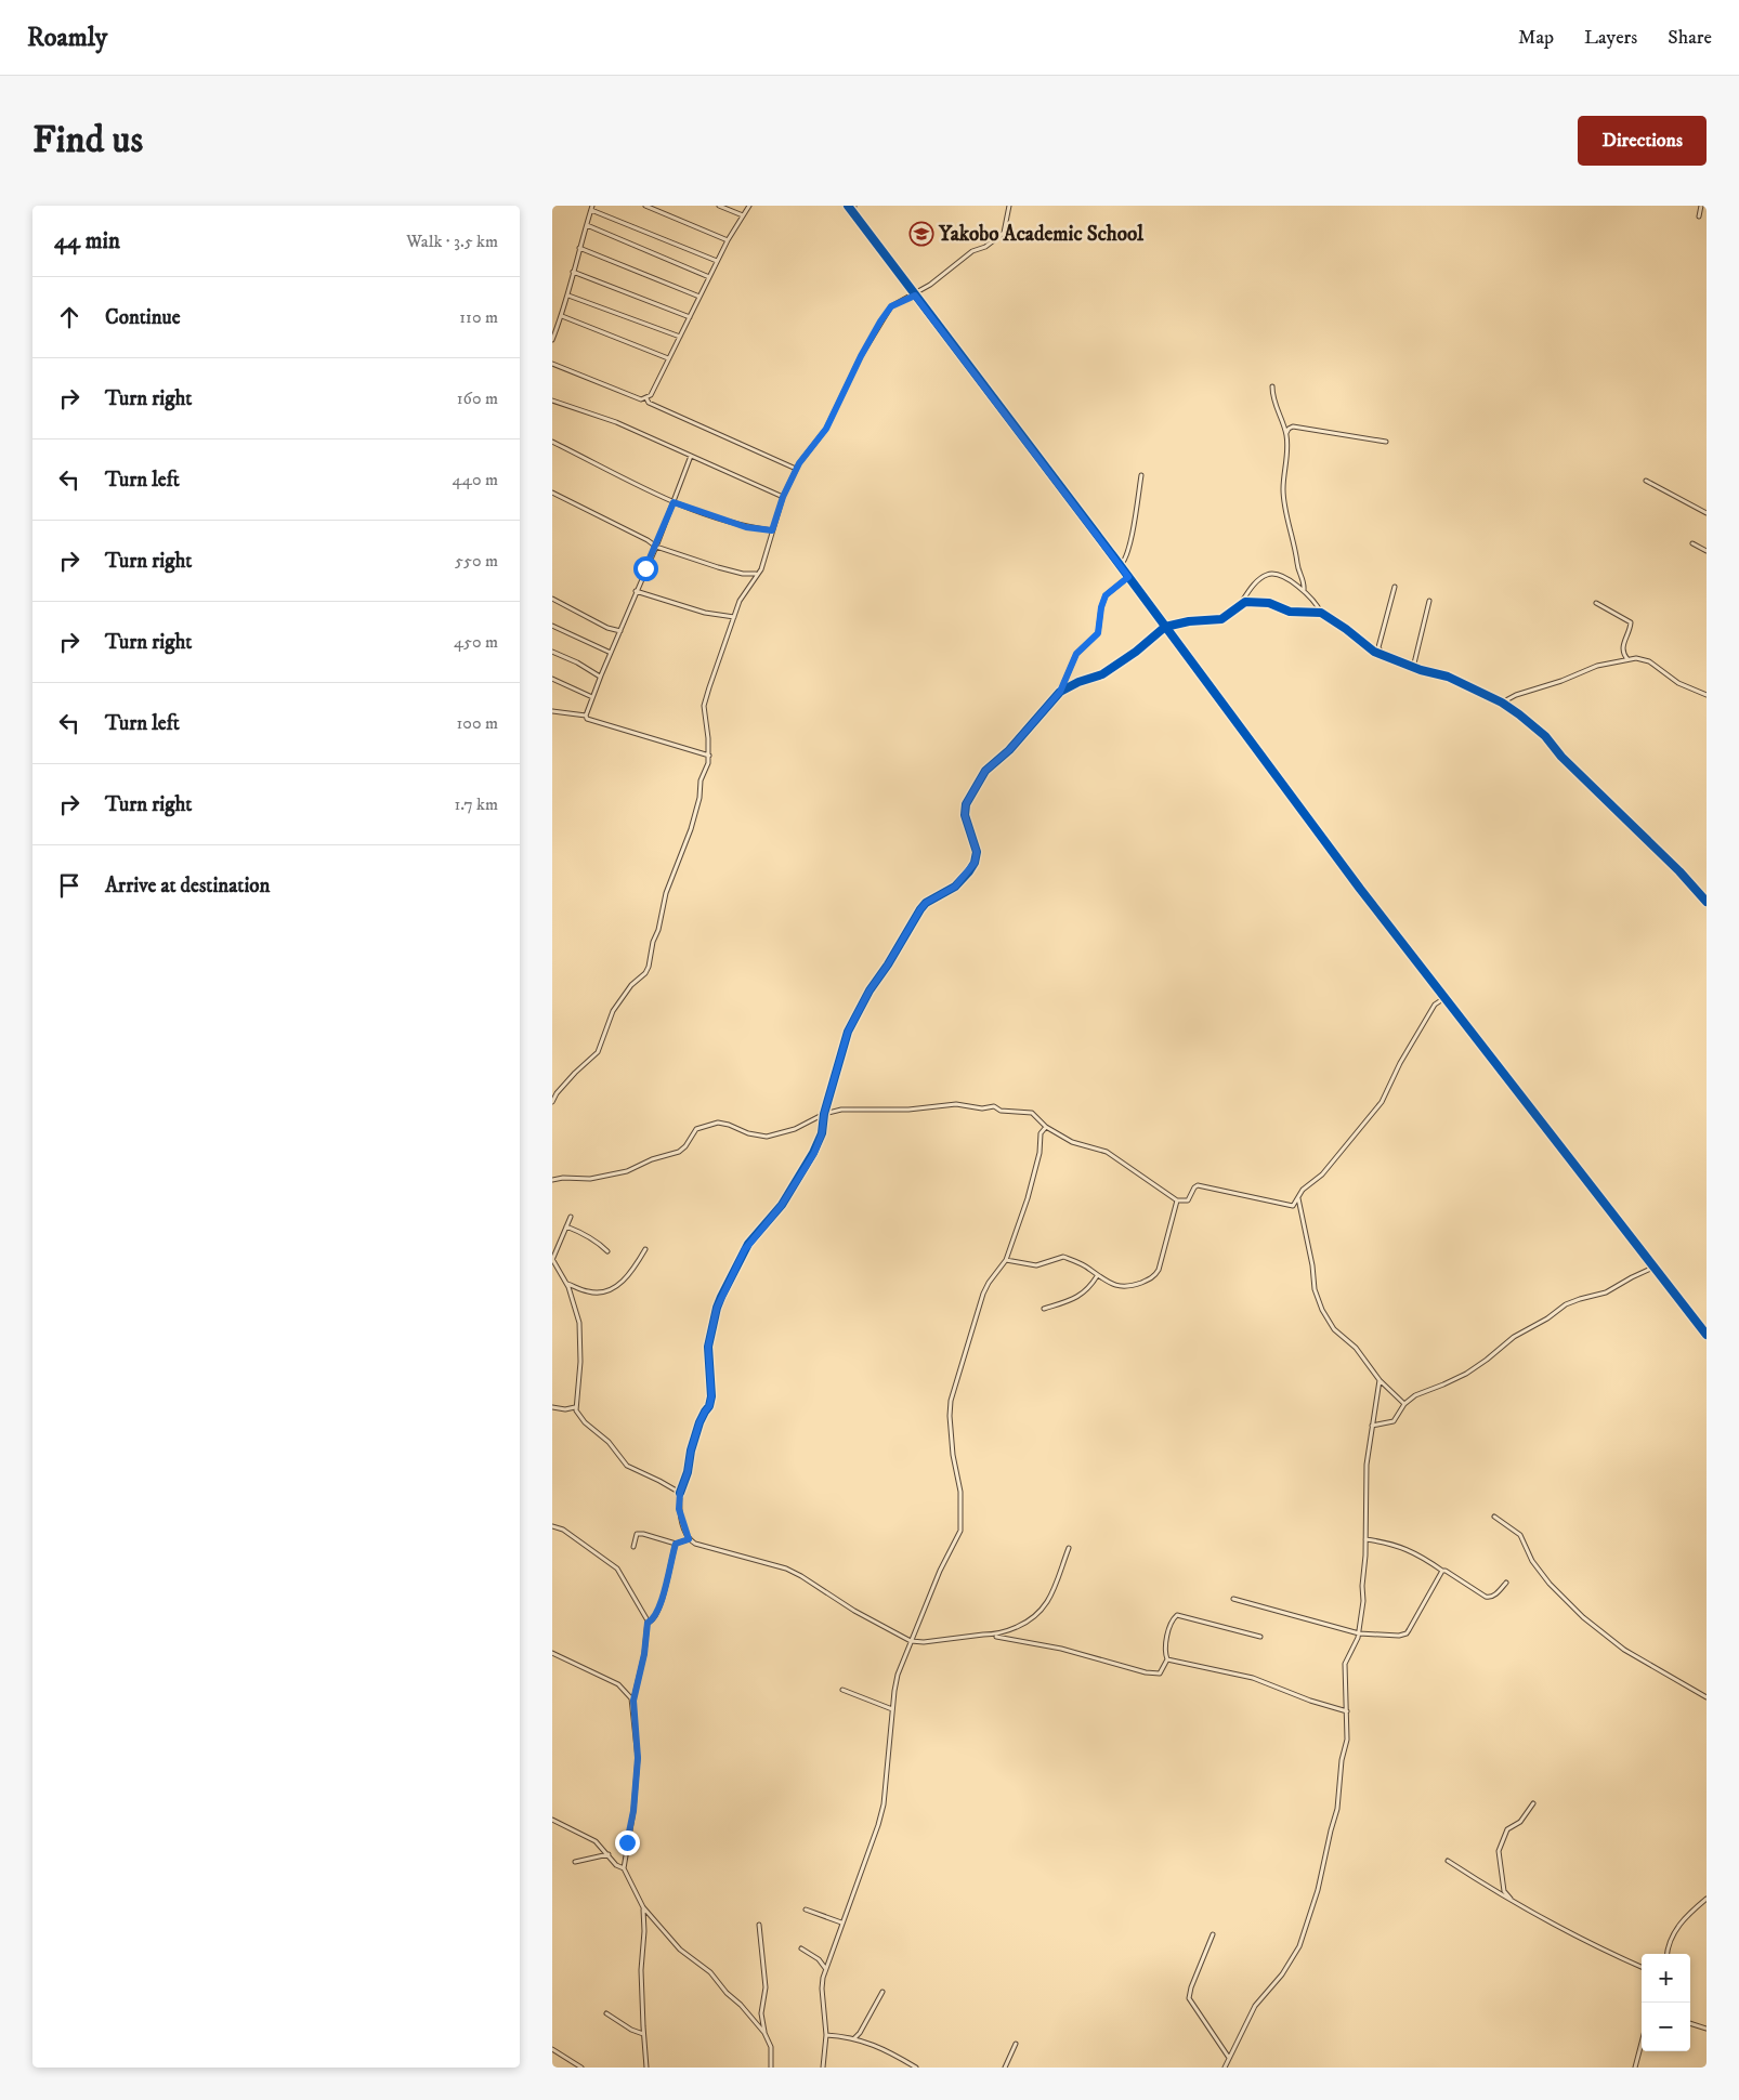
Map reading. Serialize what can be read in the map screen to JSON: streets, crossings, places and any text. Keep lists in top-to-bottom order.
{
  "places": {
    "school or university": ["Yakobo Academic School"]
  },
  "page": {
    "header": "Roamly",
    "nav": ["Map", "Layers", "Share"],
    "buttons": "Directions",
    "title": "Find us",
    "heading": ["44 min", "Walk · 3.5 km"],
    "list": [
      ["Continue", "110 m"],
      ["Turn right", "160 m"],
      ["Turn left", "440 m"],
      ["Turn right", "550 m"],
      ["Turn right", "450 m"],
      ["Turn left", "100 m"],
      ["Turn right", "1.7 km"],
      "Arrive at destination"
    ],
    "map_buttons": ["+", "−"]
  }
}
